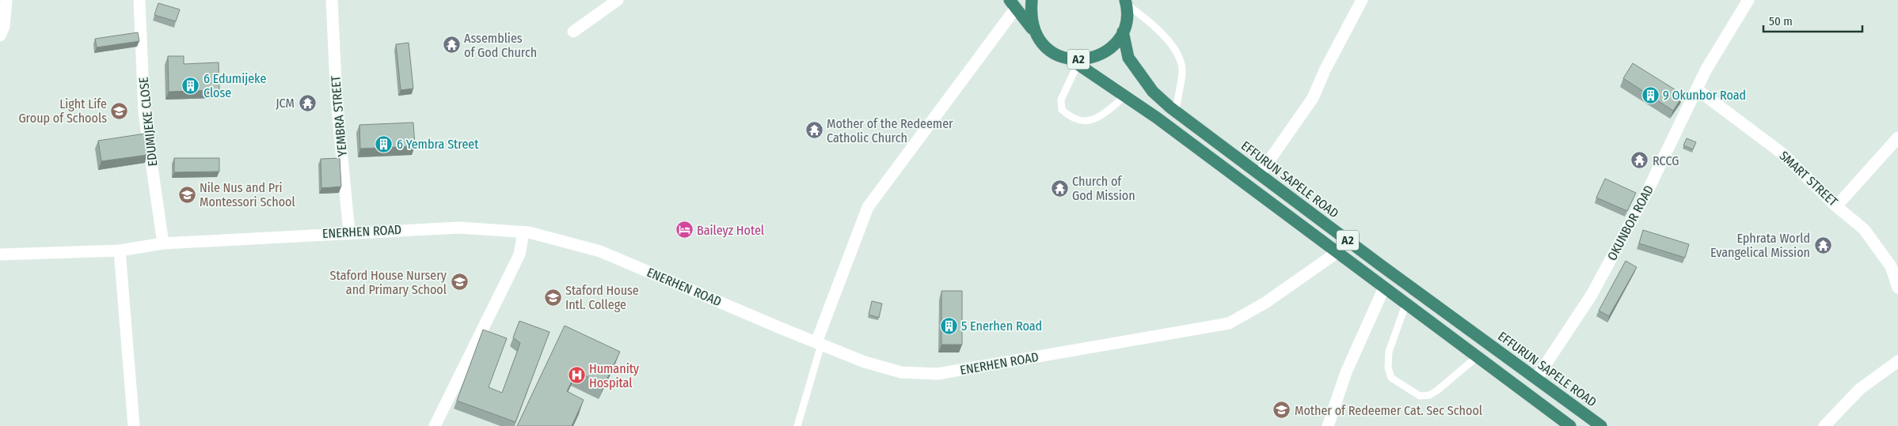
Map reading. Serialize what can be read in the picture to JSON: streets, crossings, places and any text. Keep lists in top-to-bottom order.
{
  "streets": {
    "highway": ["A2", "EFFURUN SAPELE ROAD"],
    "street": [
      "YEMBRA STREET",
      "EDUMIJEKE CLOSE",
      "SMART STREET",
      "OKUNBOR ROAD",
      "ENERHEN ROAD"
    ]
  },
  "crossings": [
    ["A2", "EFFURUN SAPELE ROAD"],
    ["A2", "ENERHEN ROAD"],
    ["YEMBRA STREET", "ENERHEN ROAD"],
    ["EDUMIJEKE CLOSE", "ENERHEN ROAD"],
    ["SMART STREET", "OKUNBOR ROAD"],
    ["EFFURUN SAPELE ROAD", "OKUNBOR ROAD"]
  ],
  "places": {
    "temple": [
      "Assemblies of God Church",
      "JCM",
      "Mother of the Redeemer Catholic Church",
      "RCCG",
      "Church of God Mission",
      "Ephrata World Evangelical Mission"
    ],
    "building": [
      "6 Edumijeke Close",
      "9 Okunbor Road",
      "6 Yembra Street",
      "5 Enerhen Road"
    ],
    "school or university": [
      "Light Life Group of Schools",
      "Nile Nus and Pri Montessori School",
      "Staford House Nursery and Primary School",
      "Staford House Intl. College",
      "Mother of Redeemer Cat. Sec School"
    ],
    "hotel": ["Baileyz Hotel"],
    "hospital": ["Humanity Hospital"]
  },
  "scale_bar": "50 m"
}
